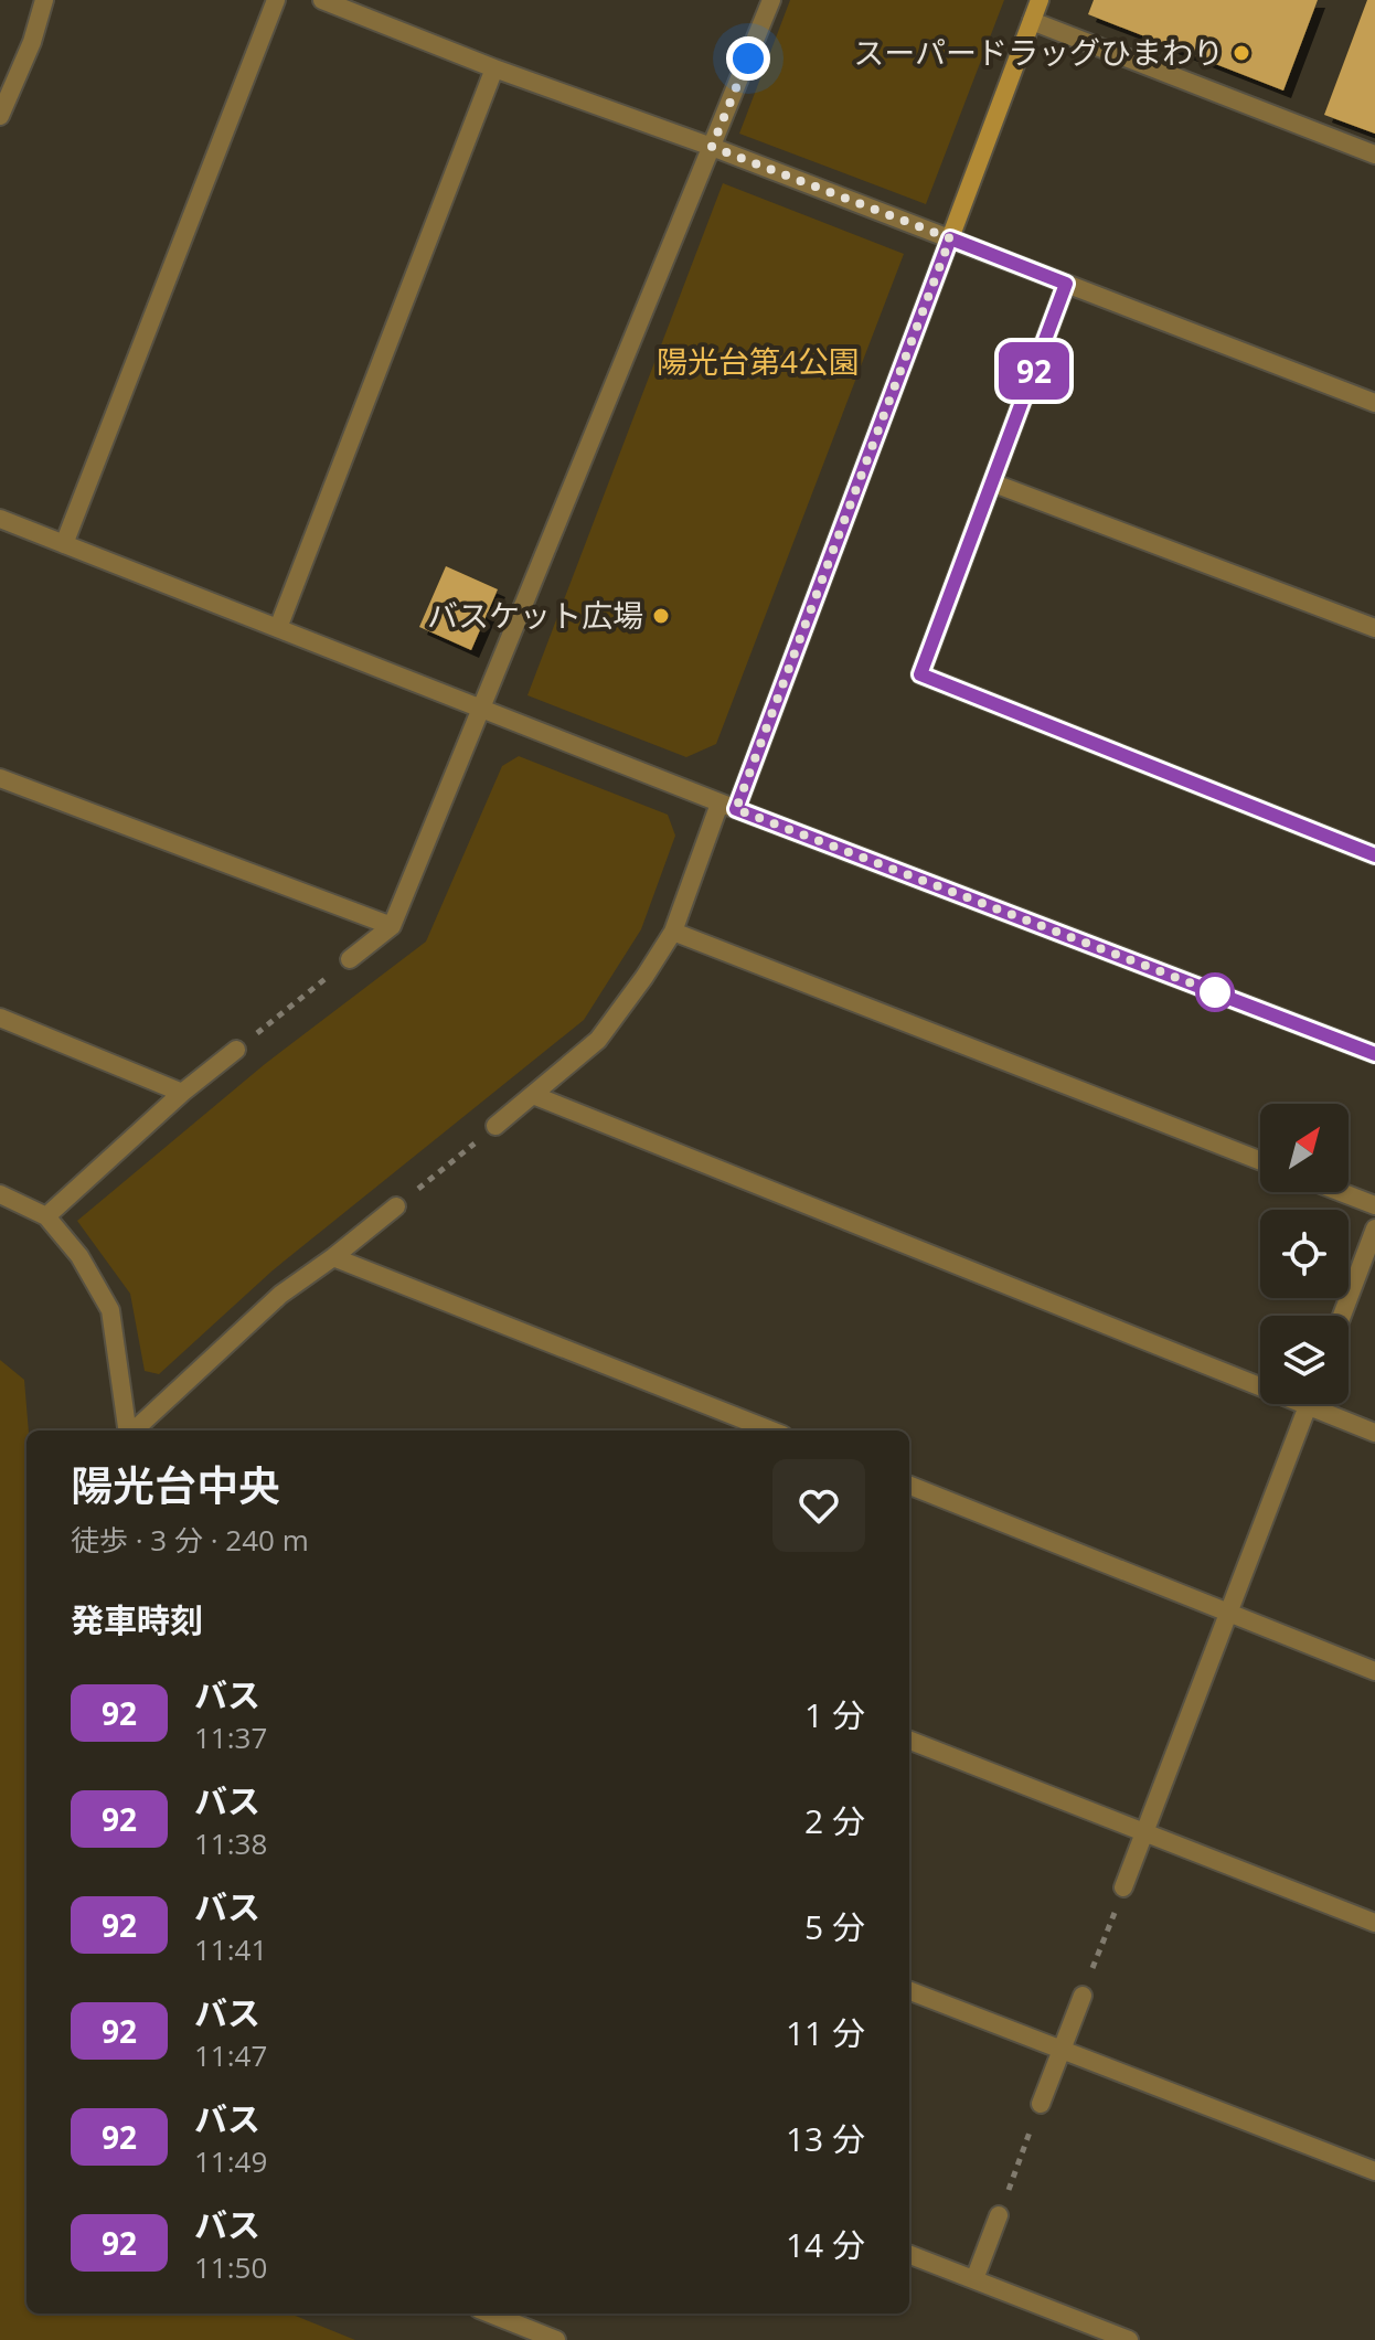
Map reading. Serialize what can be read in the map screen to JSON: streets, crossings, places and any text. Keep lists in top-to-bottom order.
{
  "parks": ["陽光台第4公園"],
  "places": ["スーパードラッグひまわり", "バスケット広場"],
  "lines": ["bus line 92"],
  "north": "top right",
  "page": {
    "on_map": "92",
    "heading": [
      ["陽光台中央", "徒歩 · 3 分 · 240 m"],
      "発車時刻"
    ],
    "list": [
      {
        "mark": "92",
        "name": "バス",
        "note": "11:37",
        "value": "1 分"
      },
      {
        "mark": "92",
        "name": "バス",
        "note": "11:38",
        "value": "2 分"
      },
      {
        "mark": "92",
        "name": "バス",
        "note": "11:41",
        "value": "5 分"
      },
      {
        "mark": "92",
        "name": "バス",
        "note": "11:47",
        "value": "11 分"
      },
      {
        "mark": "92",
        "name": "バス",
        "note": "11:49",
        "value": "13 分"
      },
      {
        "mark": "92",
        "name": "バス",
        "note": "11:50",
        "value": "14 分"
      }
    ]
  }
}
